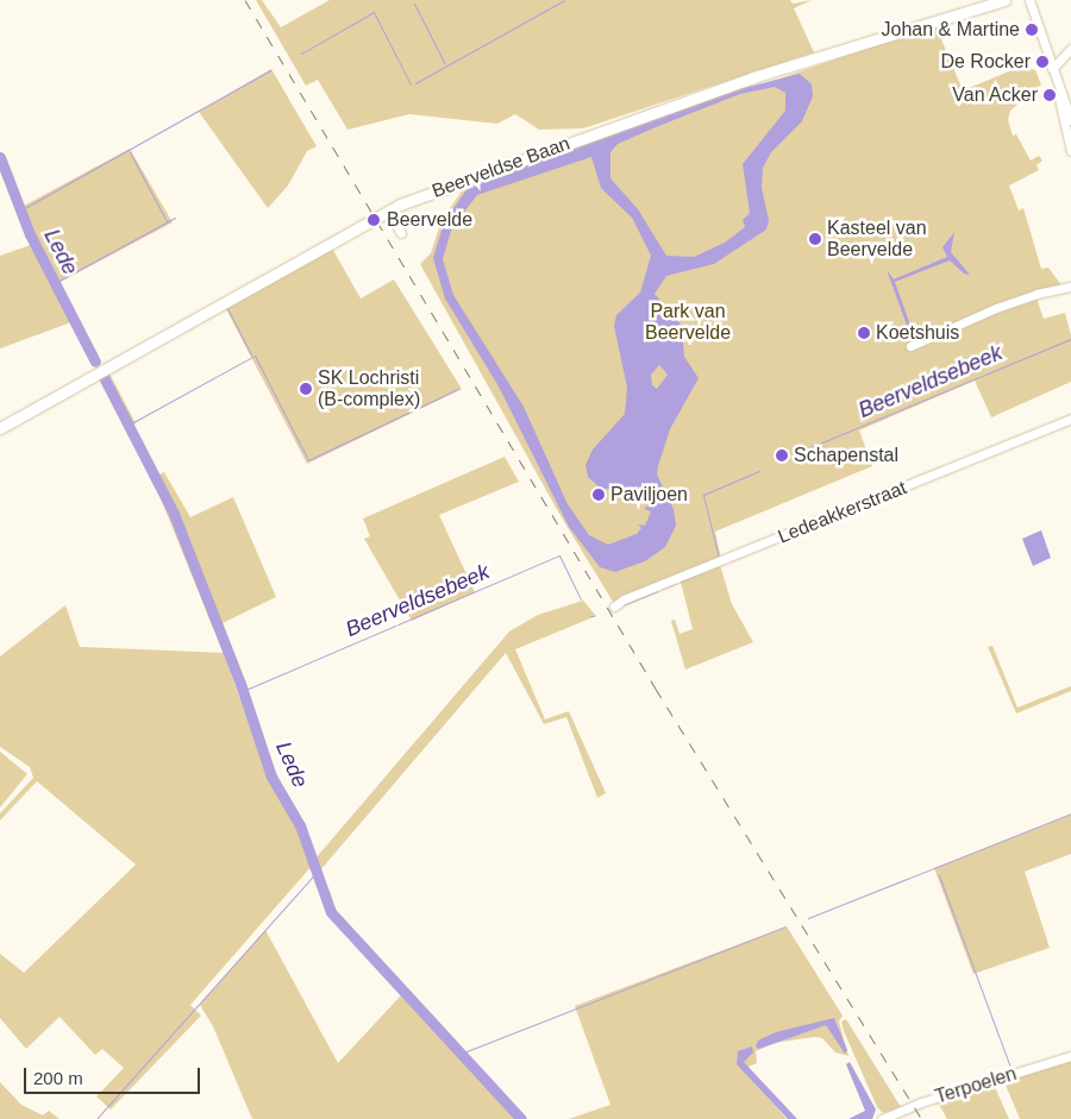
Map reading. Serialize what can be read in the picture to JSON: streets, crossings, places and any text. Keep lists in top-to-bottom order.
{
  "streets": {
    "main road": ["Beerveldse Baan"],
    "street": ["Ledeakkerstraat", "Terpoelen"]
  },
  "water": ["Lede", "Beerveldsebeek"],
  "parks": ["Park van Beervelde"],
  "places": [
    "Johan & Martine",
    "De Rocker",
    "Van Acker",
    "Beervelde",
    "Kasteel van Beervelde",
    "Koetshuis",
    "SK Lochristi (B-complex)",
    "Schapenstal",
    "Paviljoen"
  ],
  "scale_bar": "200 m"
}
